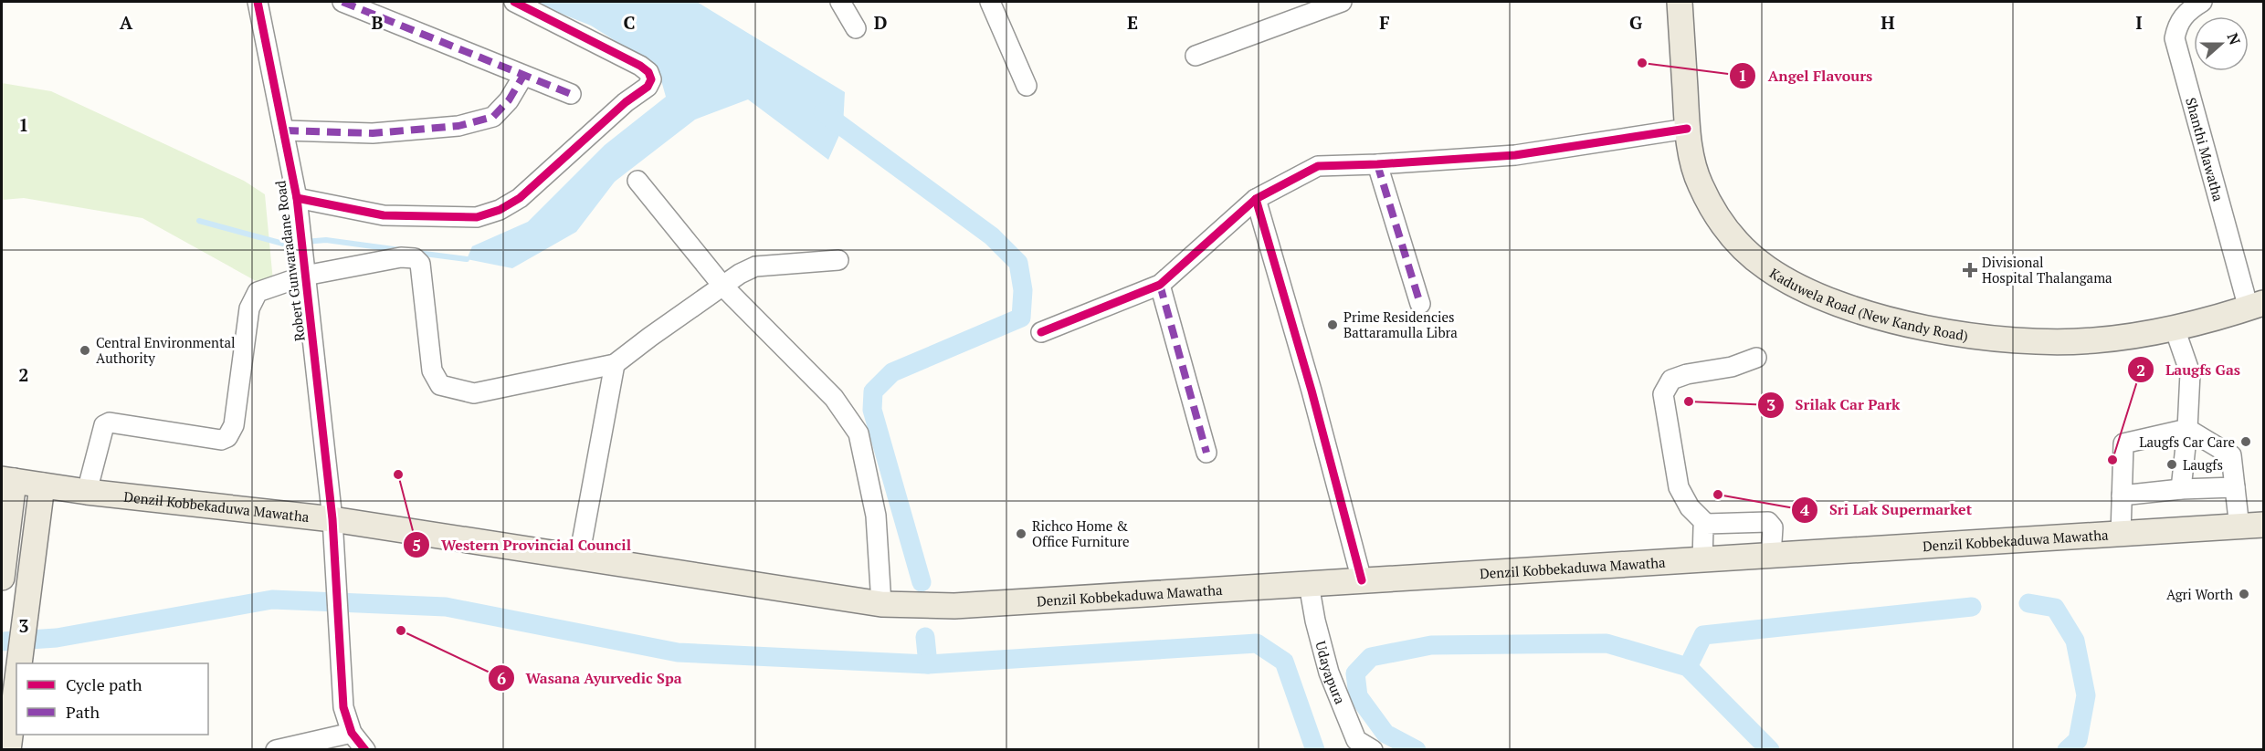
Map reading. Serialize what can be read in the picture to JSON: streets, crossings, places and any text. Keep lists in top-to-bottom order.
{
  "streets": {
    "main road": ["Kaduwela Road (New Kandy Road)", "Denzil Kobbekaduwa Mawatha"],
    "street": ["Shanthi Mawatha", "Robert Gunwaradane Road", "Udayapura"]
  },
  "crossings": [
    ["Shanthi Mawatha", "Kaduwela Road (New Kandy Road)"],
    ["Robert Gunwaradane Road", "Denzil Kobbekaduwa Mawatha"],
    ["Denzil Kobbekaduwa Mawatha", "Udayapura"]
  ],
  "places": {
    "other": [
      "Angel Flavours",
      "Prime Residencies Battaramulla Libra",
      "Central Environmental Authority",
      "Srilak Car Park",
      "Laugfs Car Care",
      "Laugfs Gas",
      "Laugfs",
      "Western Provincial Council",
      "Sri Lak Supermarket",
      "Richco Home & Office Furniture",
      "Agri Worth",
      "Wasana Ayurvedic Spa"
    ],
    "health": ["Divisional Hospital Thalangama"]
  },
  "legend": ["Cycle path", "Path"],
  "north": "right",
  "grid": {
    "columns": [
      "A",
      "B",
      "C",
      "D",
      "E",
      "F",
      "G",
      "H",
      "I"
    ],
    "rows": ["1", "2", "3"]
  }
}
